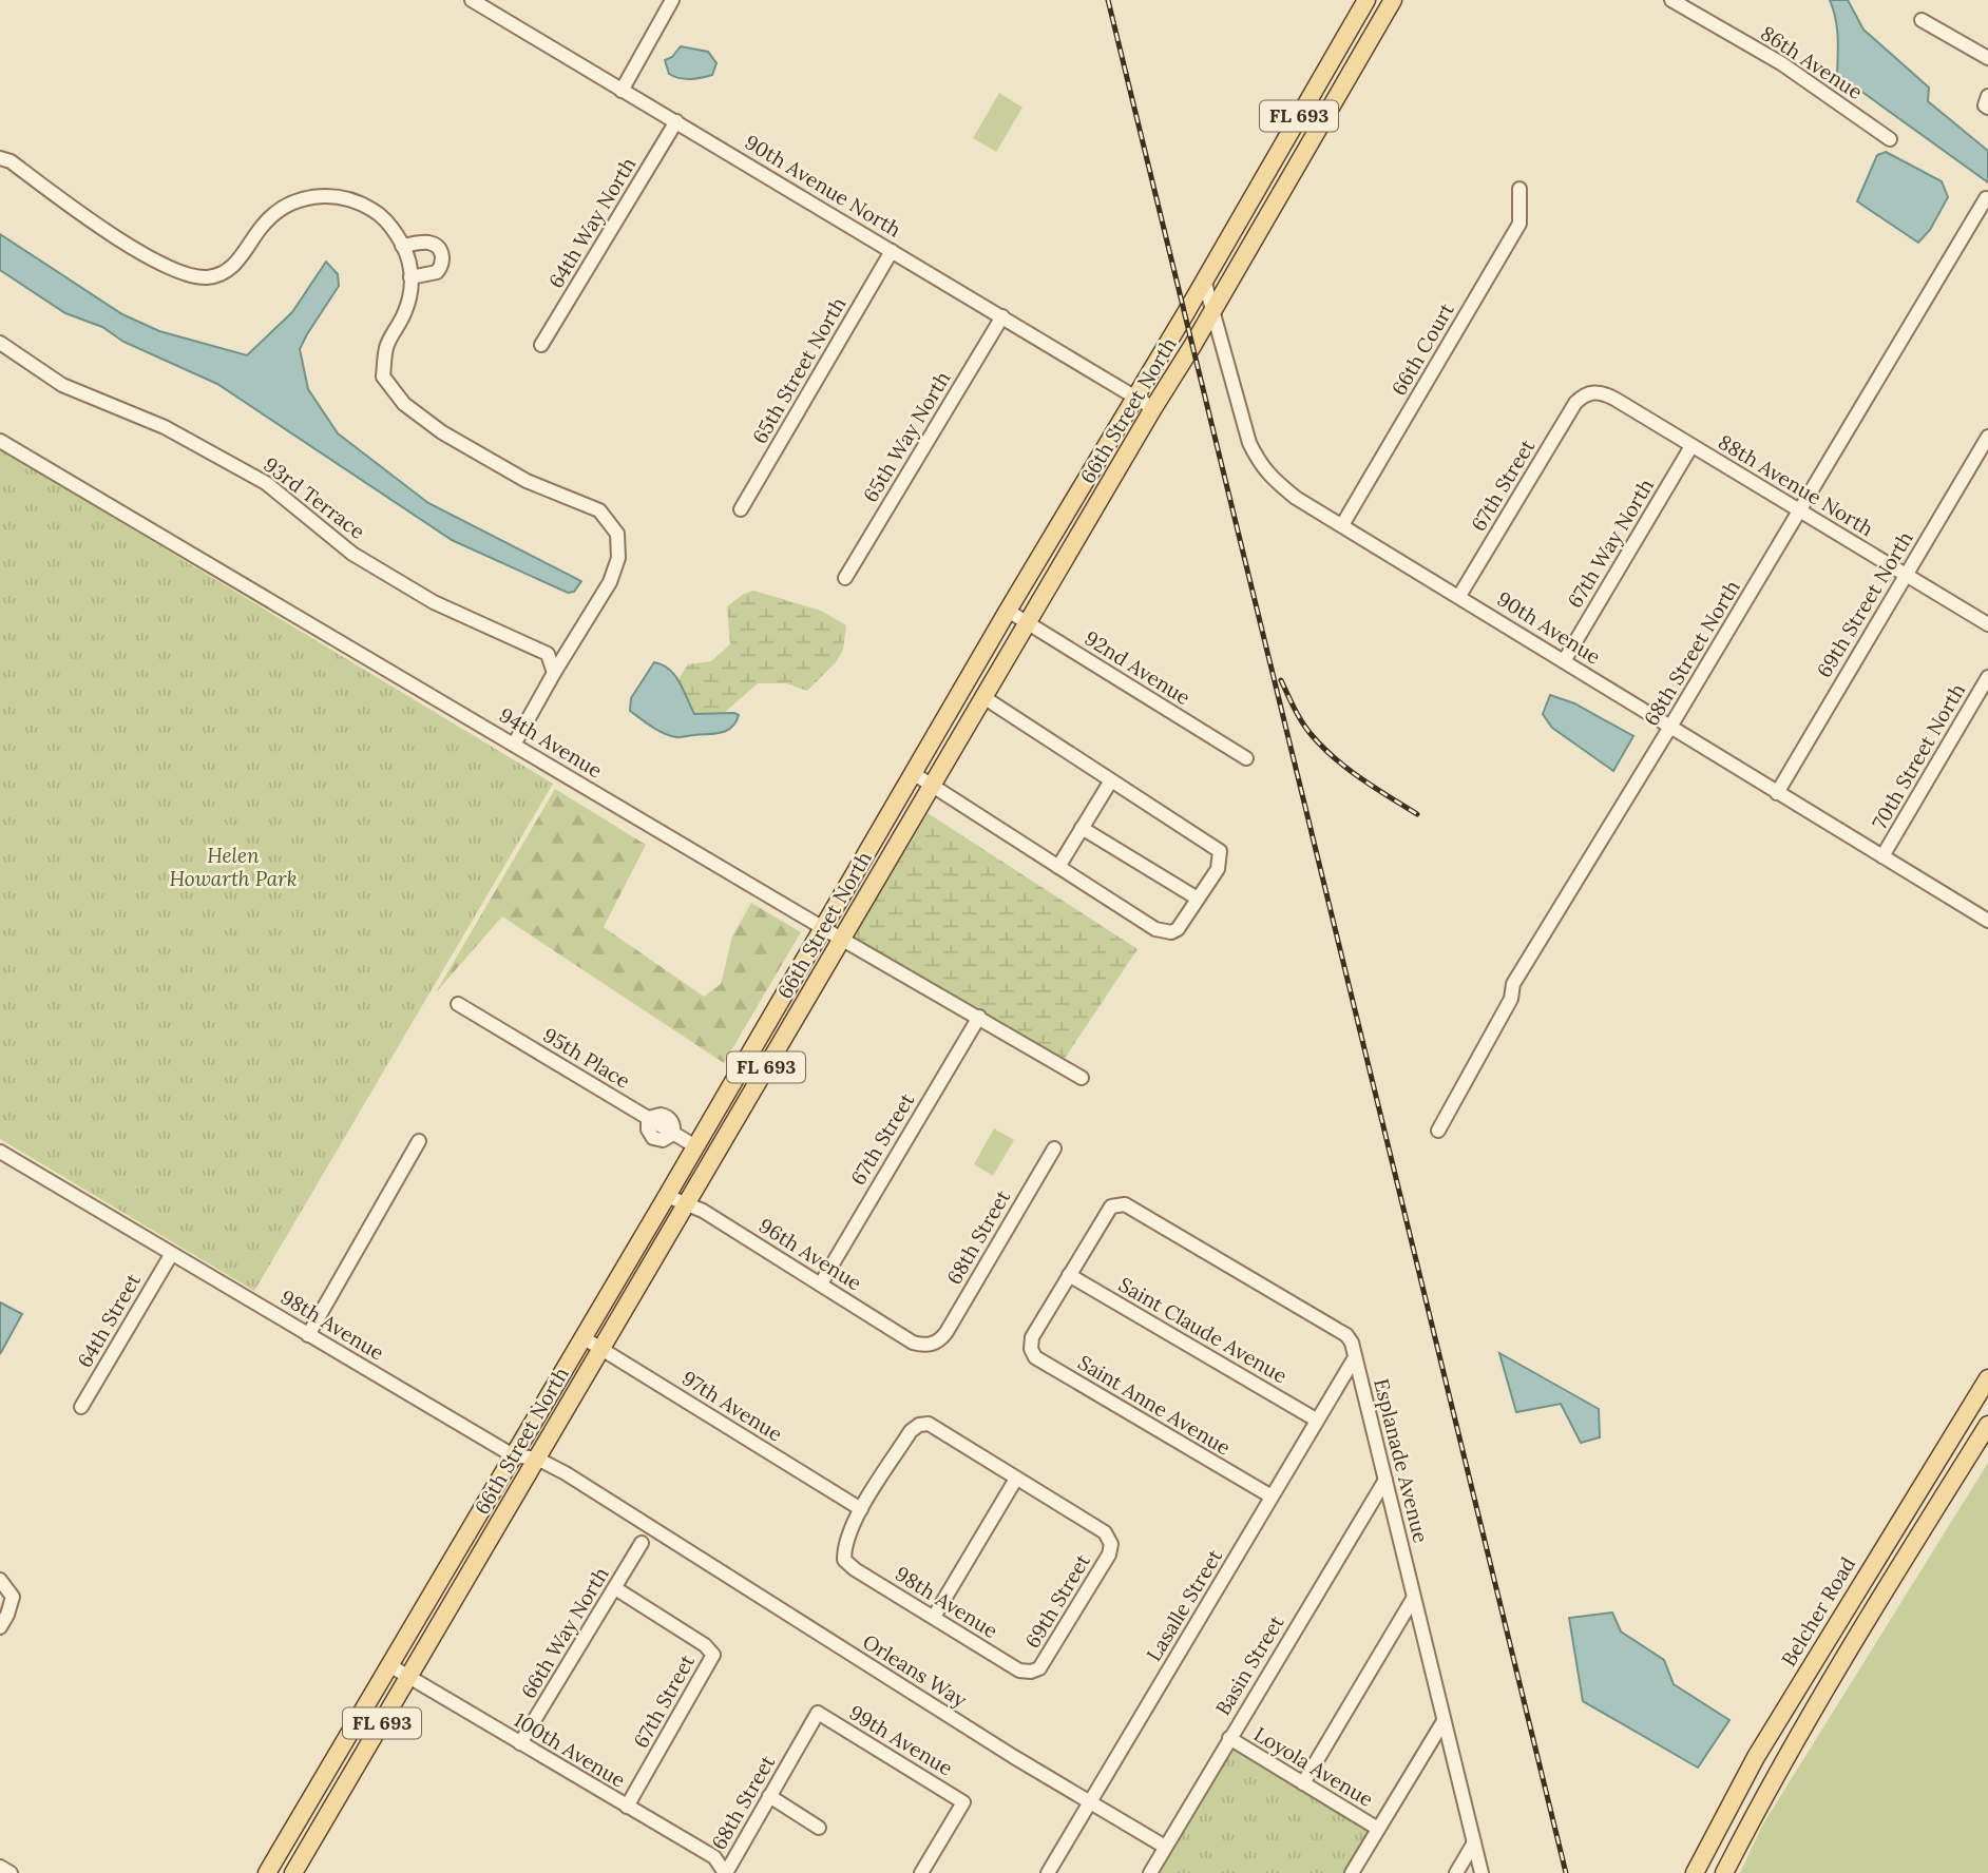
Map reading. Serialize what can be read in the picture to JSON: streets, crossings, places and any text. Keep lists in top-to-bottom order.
{
  "streets": {
    "main road": ["FL 693", "66th Street North", "Belcher Road"],
    "street": [
      "86th Avenue",
      "90th Avenue North",
      "64th Way North",
      "66th Court",
      "65th Street North",
      "65th Way North",
      "67th Street",
      "88th Avenue North",
      "93rd Terrace",
      "67th Way North",
      "69th Street North",
      "90th Avenue",
      "68th Street North",
      "92nd Avenue",
      "94th Avenue",
      "70th Street North",
      "95th Place",
      "68th Street",
      "96th Avenue",
      "64th Street",
      "98th Avenue",
      "Saint Claude Avenue",
      "Saint Anne Avenue",
      "97th Avenue",
      "Esplanade Avenue",
      "69th Street",
      "Lasalle Street",
      "66th Way North",
      "Basin Street",
      "Orleans Way",
      "99th Avenue",
      "100th Avenue",
      "Loyola Avenue"
    ]
  },
  "crossings": [
    ["90th Avenue North", "64th Way North"],
    ["90th Avenue North", "65th Street North"],
    ["90th Avenue North", "66th Street North"],
    ["90th Avenue North", "65th Way North"],
    ["66th Court", "90th Avenue"],
    ["66th Street North", "90th Avenue"],
    ["66th Street North", "92nd Avenue"],
    ["66th Street North", "94th Avenue"],
    ["66th Street North", "95th Place"],
    ["66th Street North", "96th Avenue"],
    ["66th Street North", "98th Avenue"],
    ["66th Street North", "97th Avenue"],
    ["66th Street North", "100th Avenue"],
    ["67th Street", "88th Avenue North"],
    ["67th Street", "90th Avenue"],
    ["67th Street", "94th Avenue"],
    ["67th Street", "96th Avenue"],
    ["67th Street", "66th Way North"],
    ["67th Street", "100th Avenue"],
    ["88th Avenue North", "67th Way North"],
    ["88th Avenue North", "69th Street North"],
    ["88th Avenue North", "68th Street North"],
    ["67th Way North", "90th Avenue"],
    ["69th Street North", "90th Avenue"],
    ["90th Avenue", "68th Street North"],
    ["90th Avenue", "70th Street North"],
    ["68th Street", "96th Avenue"],
    ["68th Street", "99th Avenue"],
    ["68th Street", "100th Avenue"],
    ["64th Street", "98th Avenue"],
    ["98th Avenue", "97th Avenue"],
    ["98th Avenue", "69th Street"],
    ["98th Avenue", "Orleans Way"],
    ["Saint Claude Avenue", "Saint Anne Avenue"],
    ["Saint Claude Avenue", "Esplanade Avenue"],
    ["Saint Claude Avenue", "Lasalle Street"],
    ["Saint Anne Avenue", "Esplanade Avenue"],
    ["Saint Anne Avenue", "Lasalle Street"],
    ["Esplanade Avenue", "Lasalle Street"],
    ["Esplanade Avenue", "Basin Street"],
    ["Lasalle Street", "Orleans Way"],
    ["66th Way North", "100th Avenue"],
    ["Basin Street", "Orleans Way"],
    ["Basin Street", "Loyola Avenue"]
  ],
  "parks": ["Helen Howarth Park"]
}
